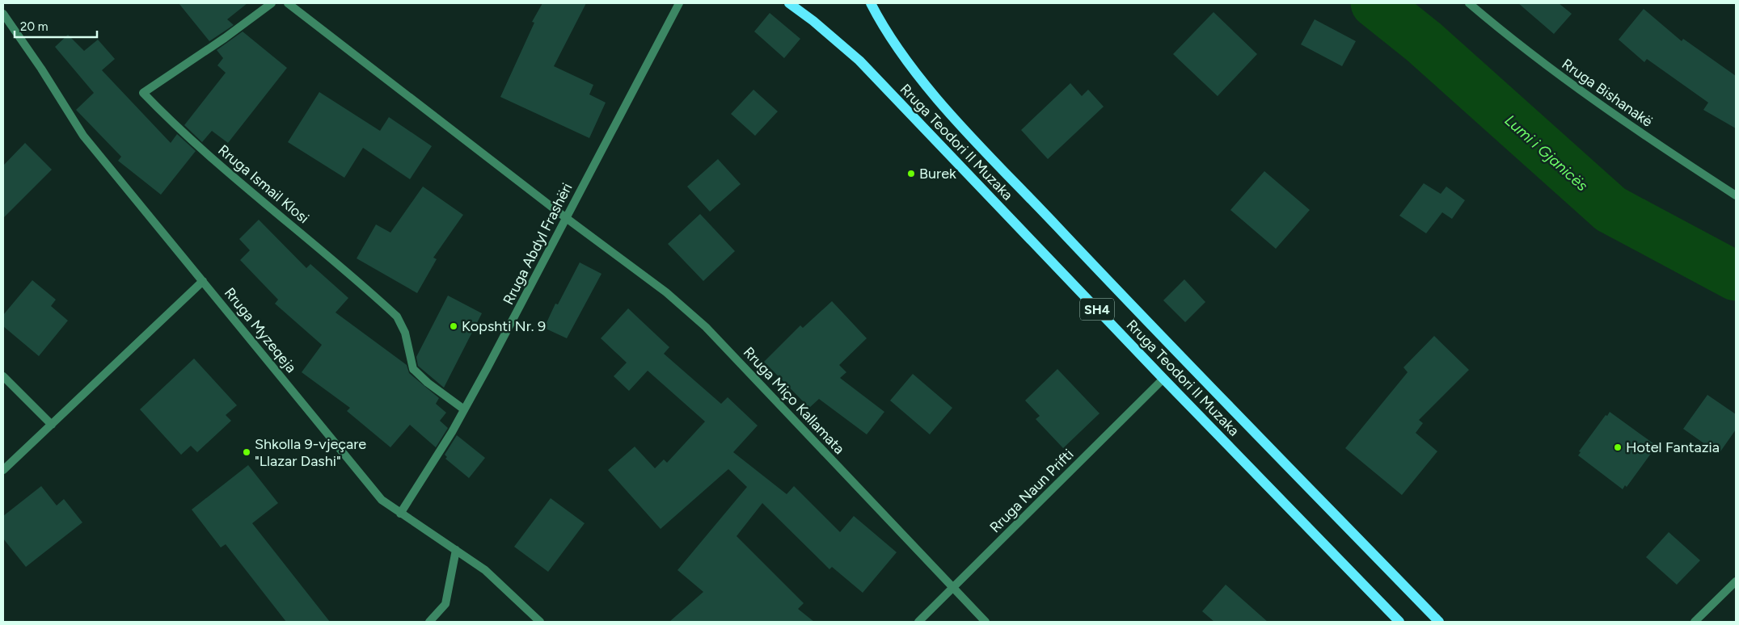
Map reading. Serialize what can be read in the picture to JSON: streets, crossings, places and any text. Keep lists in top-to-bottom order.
{
  "streets": {
    "main road": ["Rruga Teodori II Muzaka", "SH4"],
    "street": [
      "Rruga Bishanakë",
      "Rruga Ismail Klosi",
      "Rruga Abdyl Frashëri",
      "Rruga Myzeqeja",
      "Rruga Miço Kallamata",
      "Rruga Naun Prifti"
    ]
  },
  "crossings": [
    ["Rruga Teodori II Muzaka", "Rruga Naun Prifti"],
    ["Rruga Ismail Klosi", "Rruga Abdyl Frashëri"],
    ["Rruga Abdyl Frashëri", "Rruga Myzeqeja"],
    ["Rruga Abdyl Frashëri", "Rruga Miço Kallamata"],
    ["Rruga Miço Kallamata", "Rruga Naun Prifti"]
  ],
  "water": ["Lumi i Gjanicës"],
  "places": [
    "Burek",
    "Kopshti Nr. 9",
    "Hotel Fantazia",
    "Shkolla 9-vjeçare \"Llazar Dashi\""
  ],
  "scale_bar": "20 m"
}
